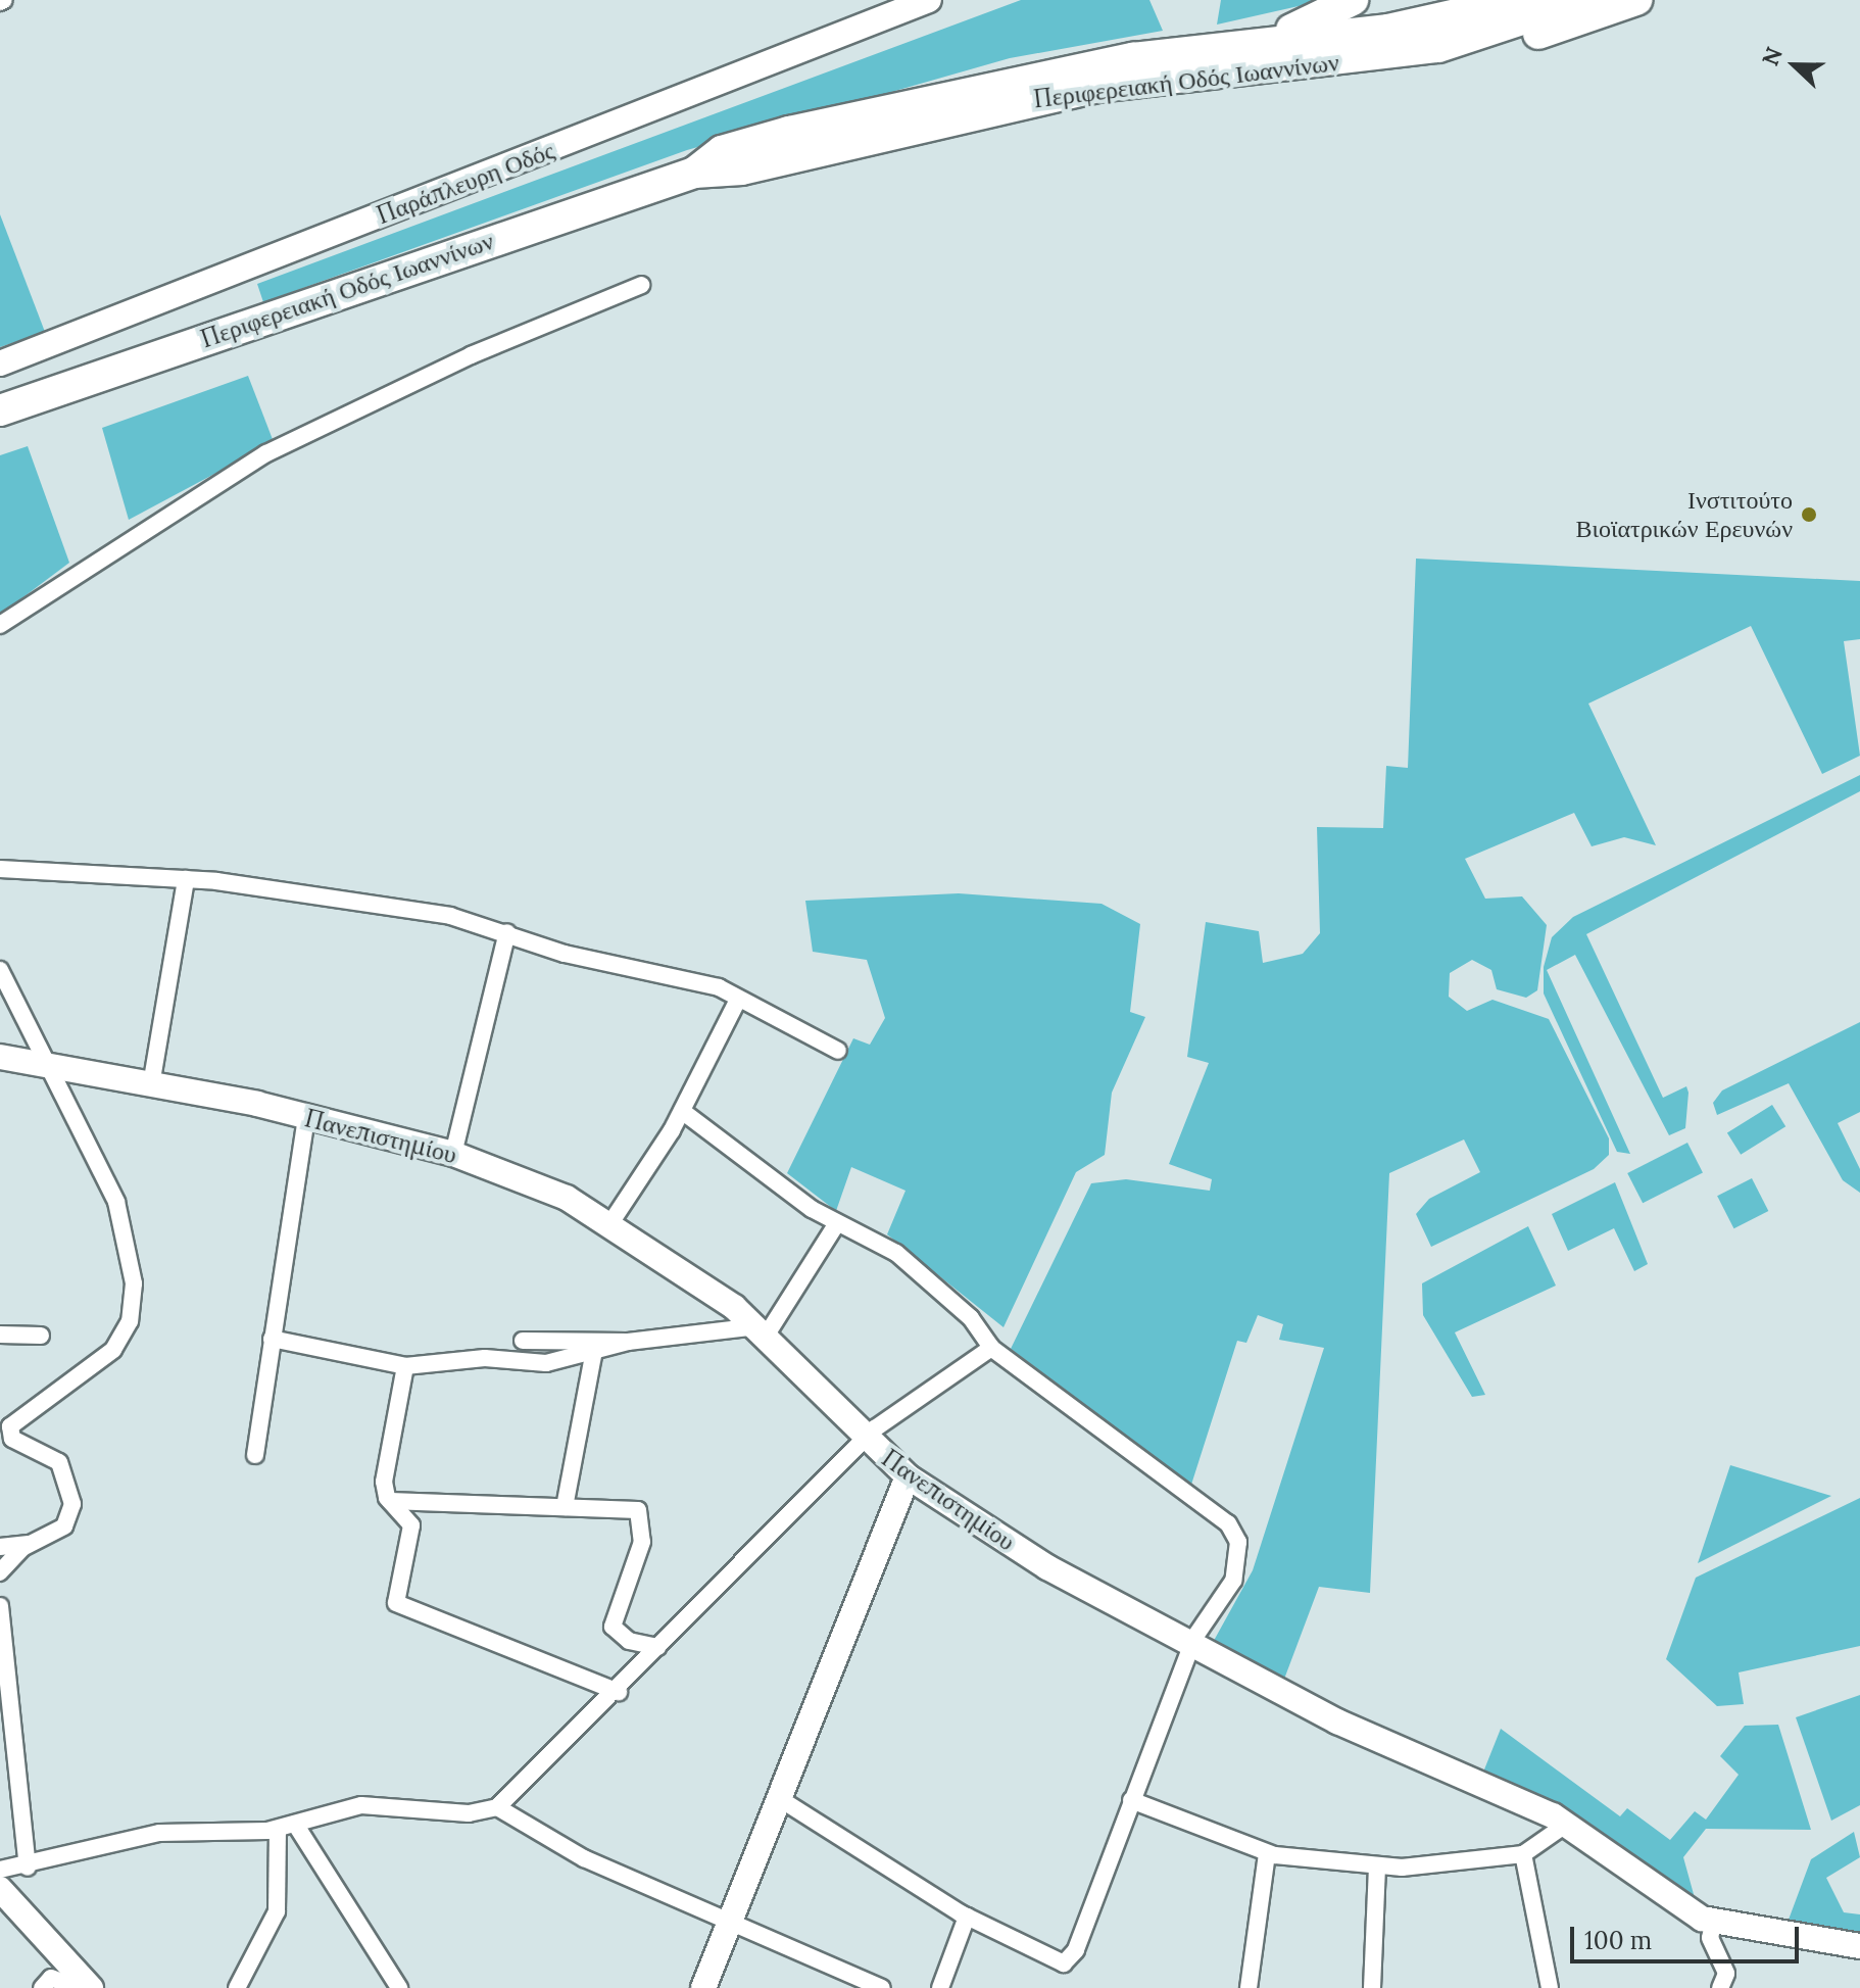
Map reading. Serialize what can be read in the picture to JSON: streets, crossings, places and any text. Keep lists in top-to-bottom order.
{
  "streets": {
    "highway": ["Περιφερειακή Οδός Ιωαννίνων"],
    "street": ["Παράπλευρη Οδός", "Πανεπιστημίου"]
  },
  "places": ["Ινστιτούτο Βιοϊατρικών Ερευνών"],
  "scale_bar": "100 m",
  "north": "left"
}
